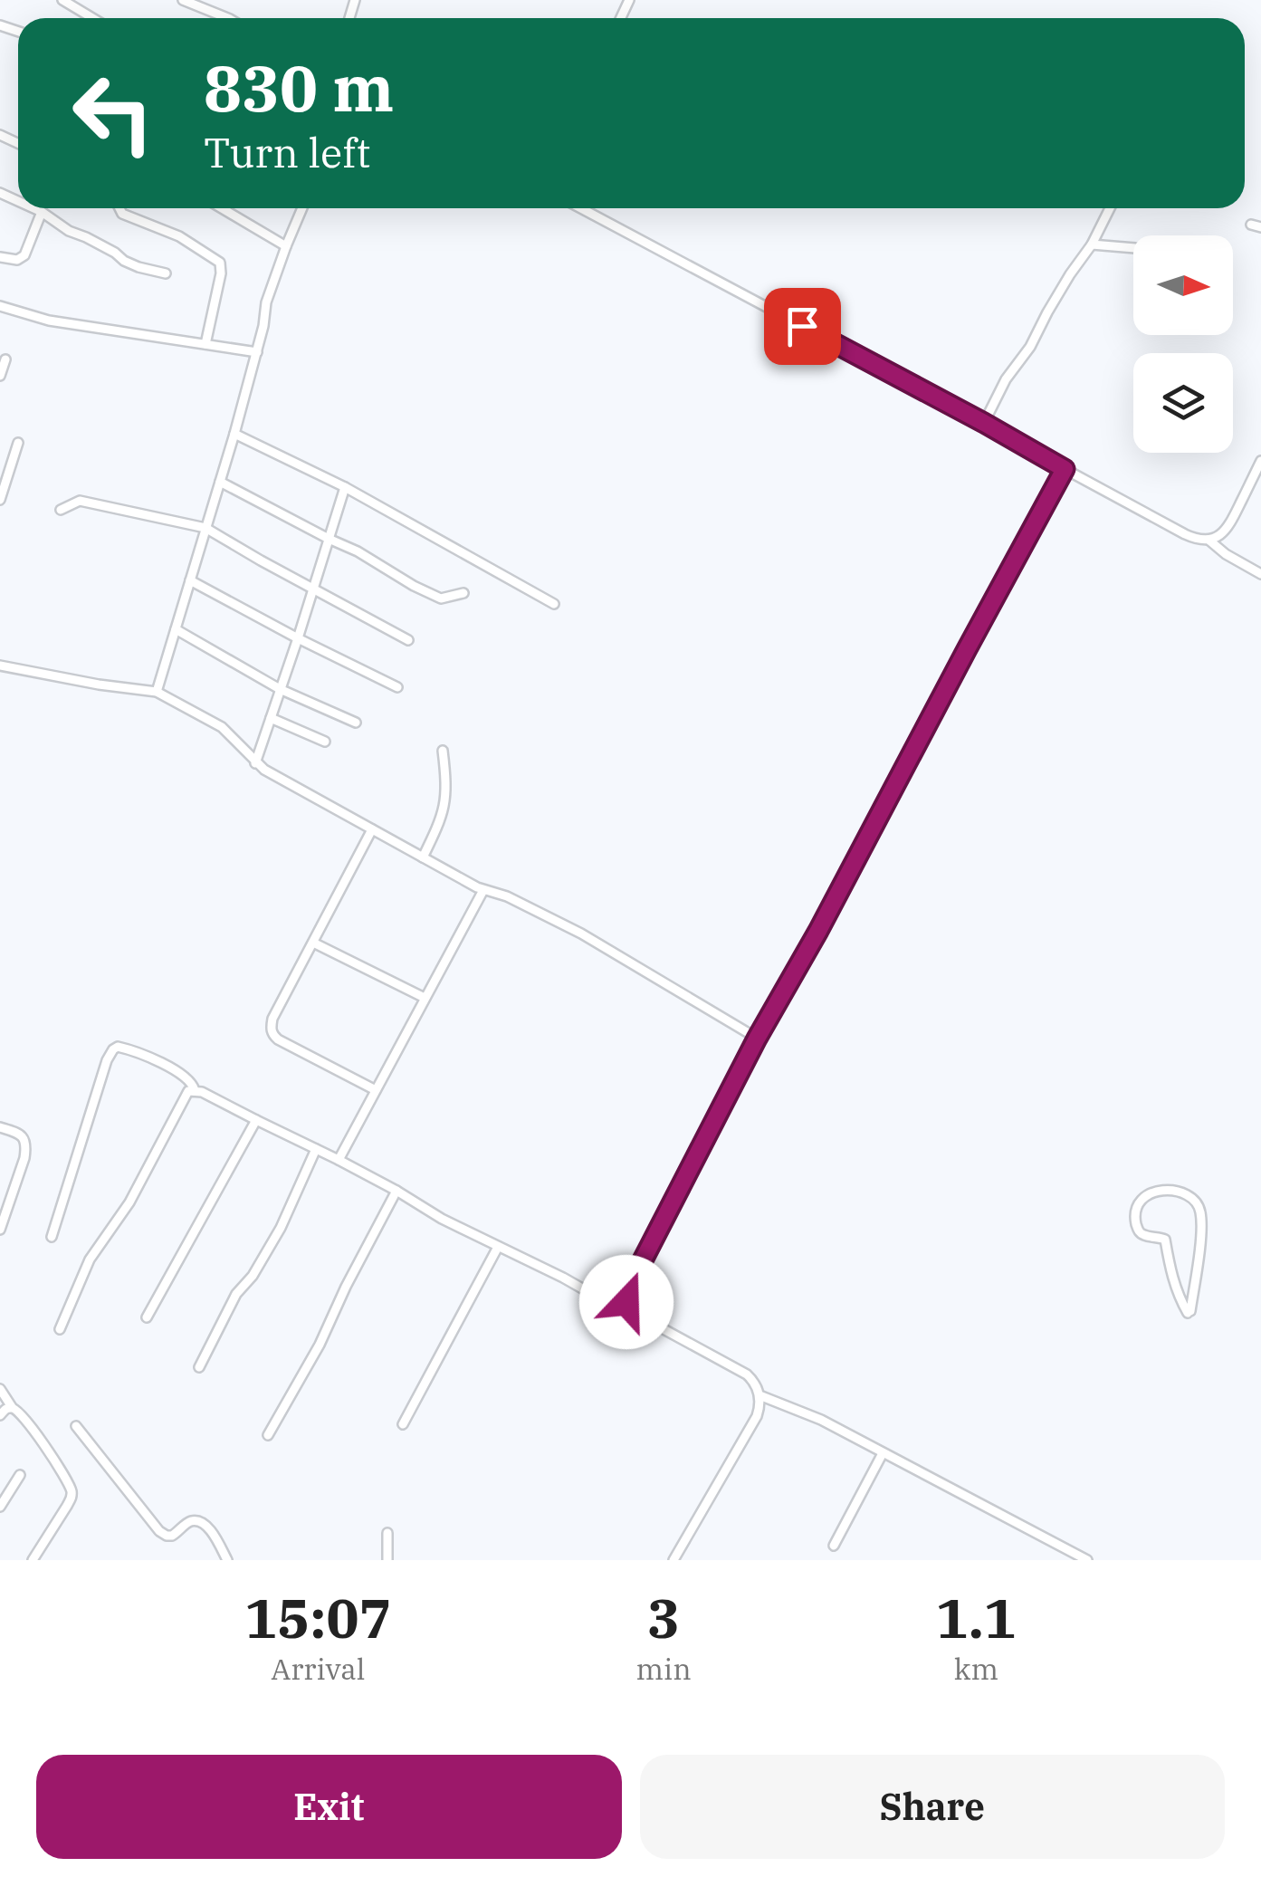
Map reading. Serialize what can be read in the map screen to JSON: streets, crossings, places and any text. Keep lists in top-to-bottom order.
{
  "north": "right",
  "page": {
    "turn": ["830 m", "Turn left"],
    "eta": [
      "15:07",
      "Arrival",
      "3",
      "min",
      "1.1",
      "km"
    ],
    "buttons": ["Exit", "Share"]
  }
}
